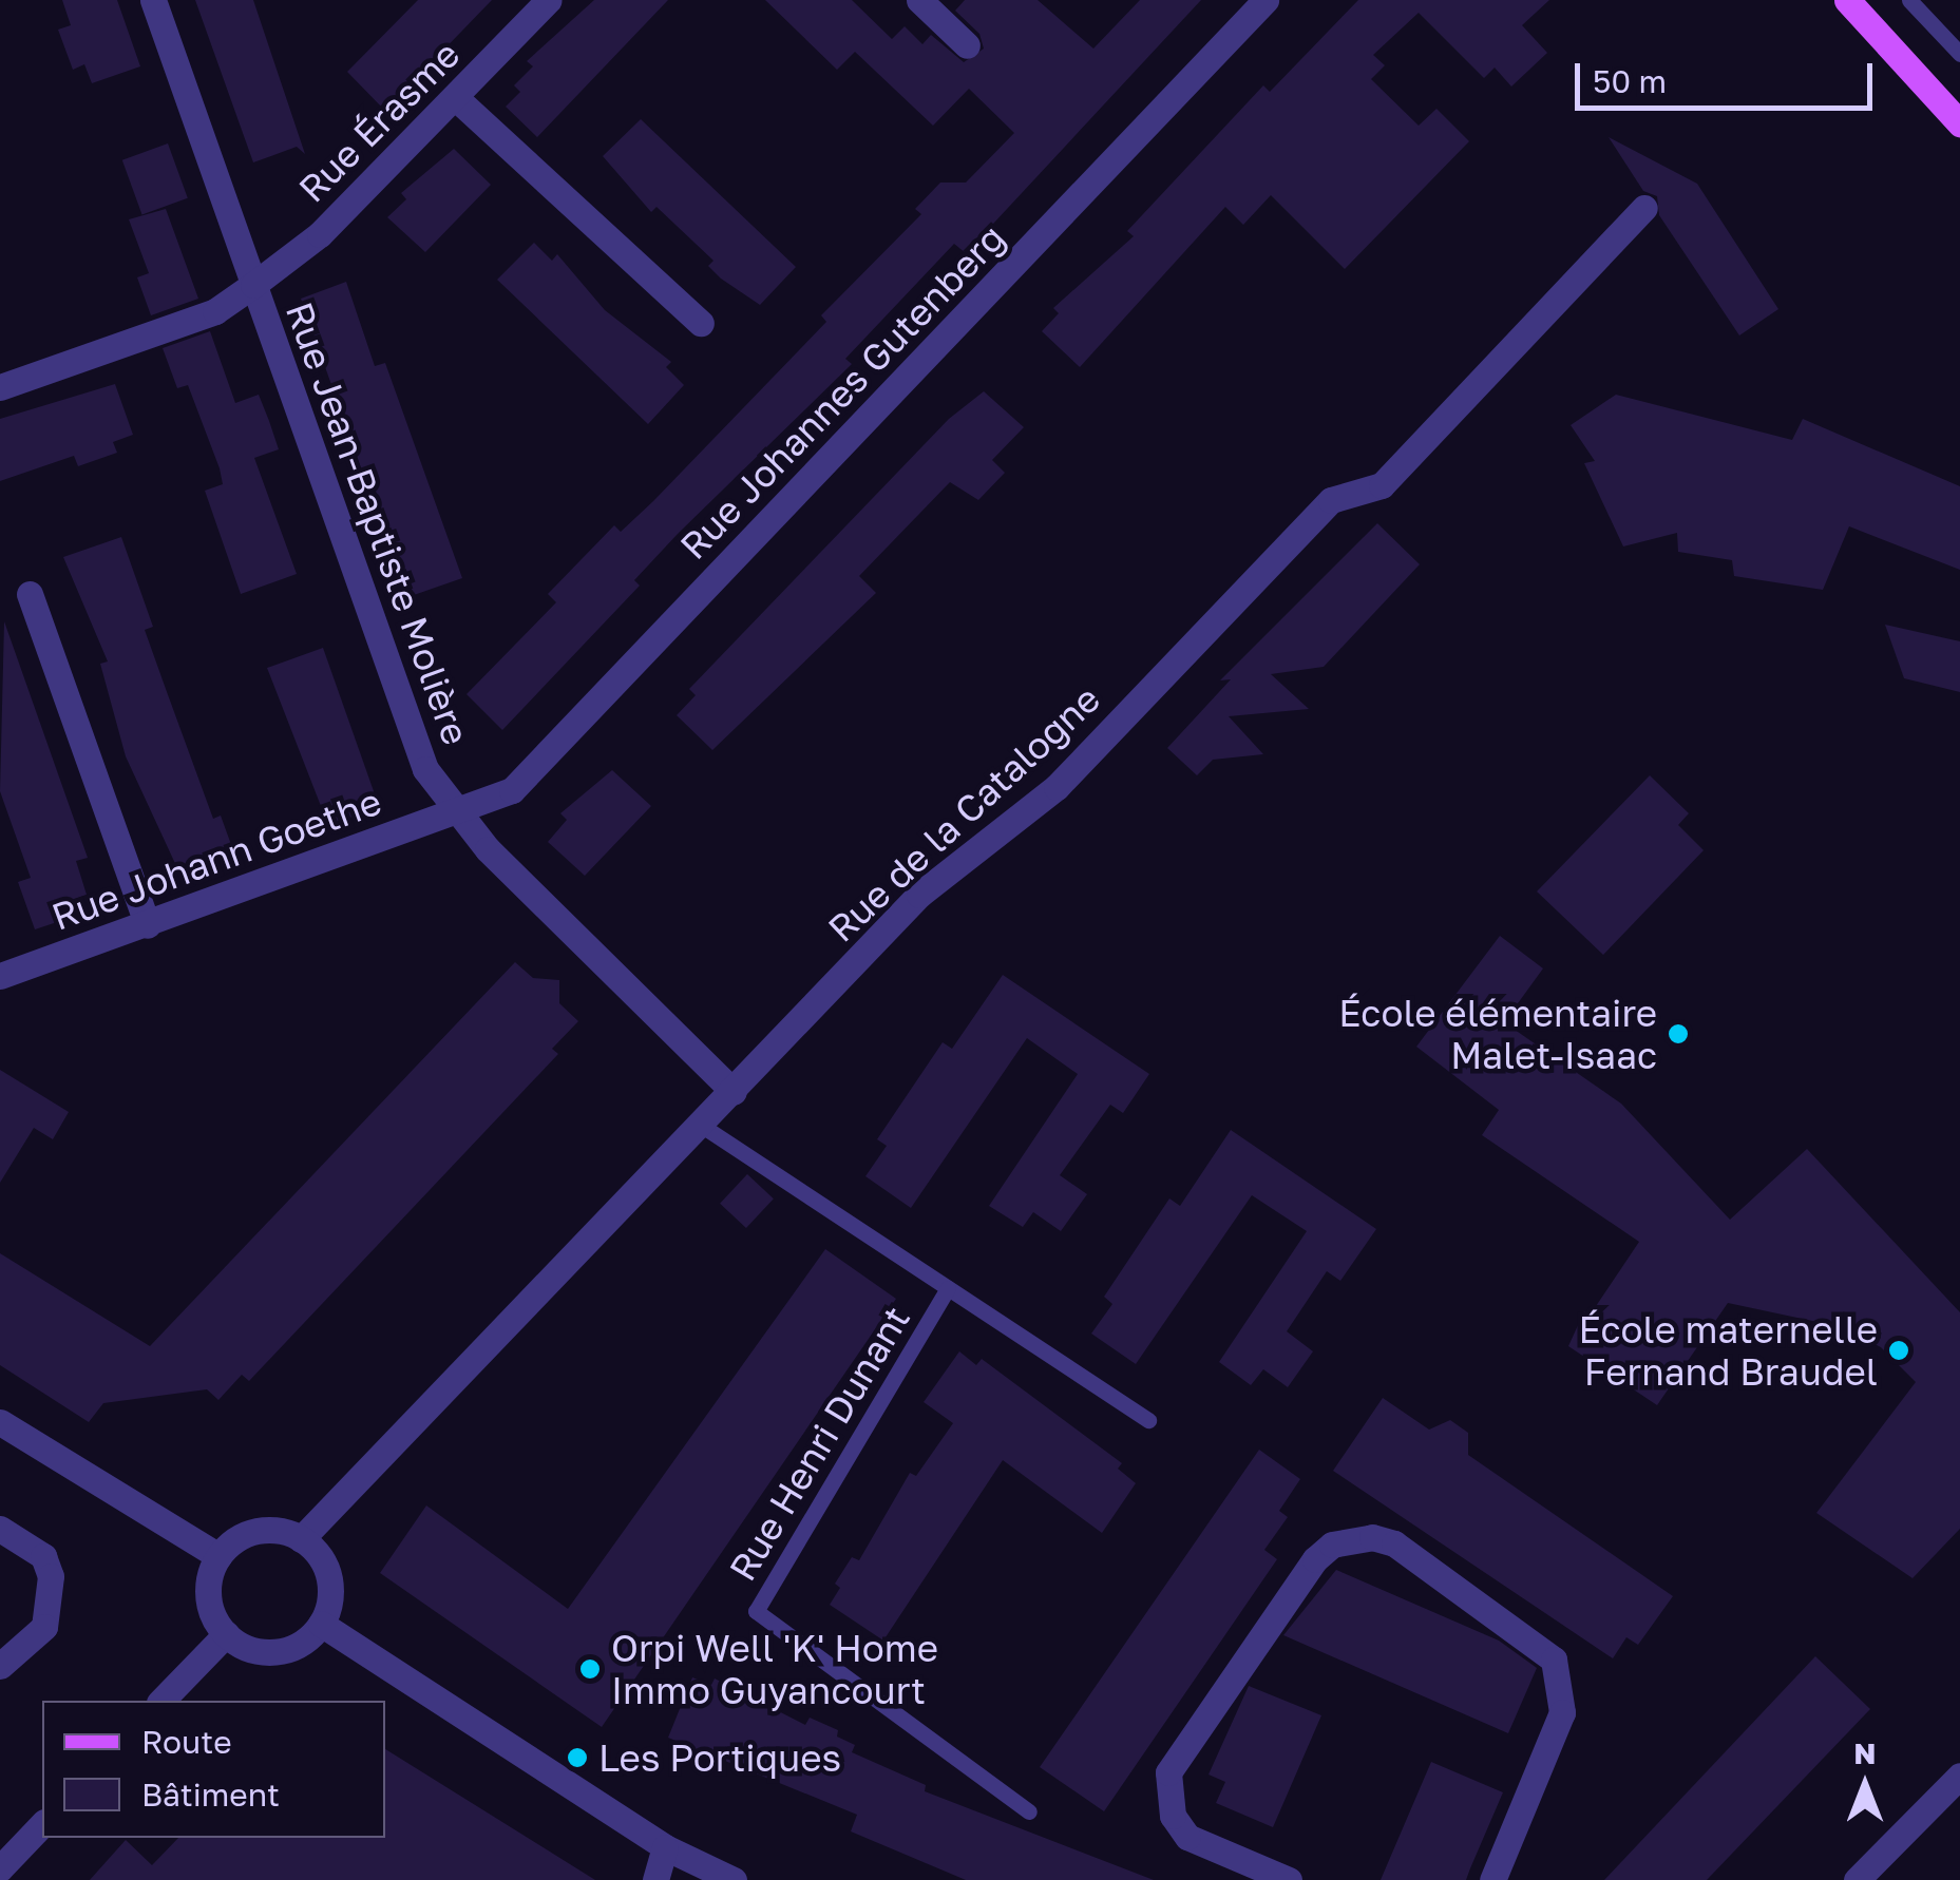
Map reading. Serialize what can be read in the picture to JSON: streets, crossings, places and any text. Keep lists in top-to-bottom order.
{
  "streets": {
    "street": [
      "Rue Érasme",
      "Rue Johannes Gutenberg",
      "Rue Jean-Baptiste Molière",
      "Rue de la Catalogne",
      "Rue Johann Goethe"
    ],
    "lane": ["Rue Henri Dunant"]
  },
  "crossings": [
    ["Rue Érasme", "Rue Jean-Baptiste Molière"],
    ["Rue Johannes Gutenberg", "Rue Jean-Baptiste Molière"],
    ["Rue Johannes Gutenberg", "Rue Johann Goethe"],
    ["Rue Jean-Baptiste Molière", "Rue de la Catalogne"],
    ["Rue Jean-Baptiste Molière", "Rue Johann Goethe"],
    ["Rue de la Catalogne", "Rue Henri Dunant"]
  ],
  "places": [
    "École élémentaire Malet-Isaac",
    "École maternelle Fernand Braudel",
    "Orpi Well 'K' Home Immo Guyancourt",
    "Les Portiques"
  ],
  "legend": ["Route", "Bâtiment"],
  "scale_bar": "50 m",
  "north": "top"
}
